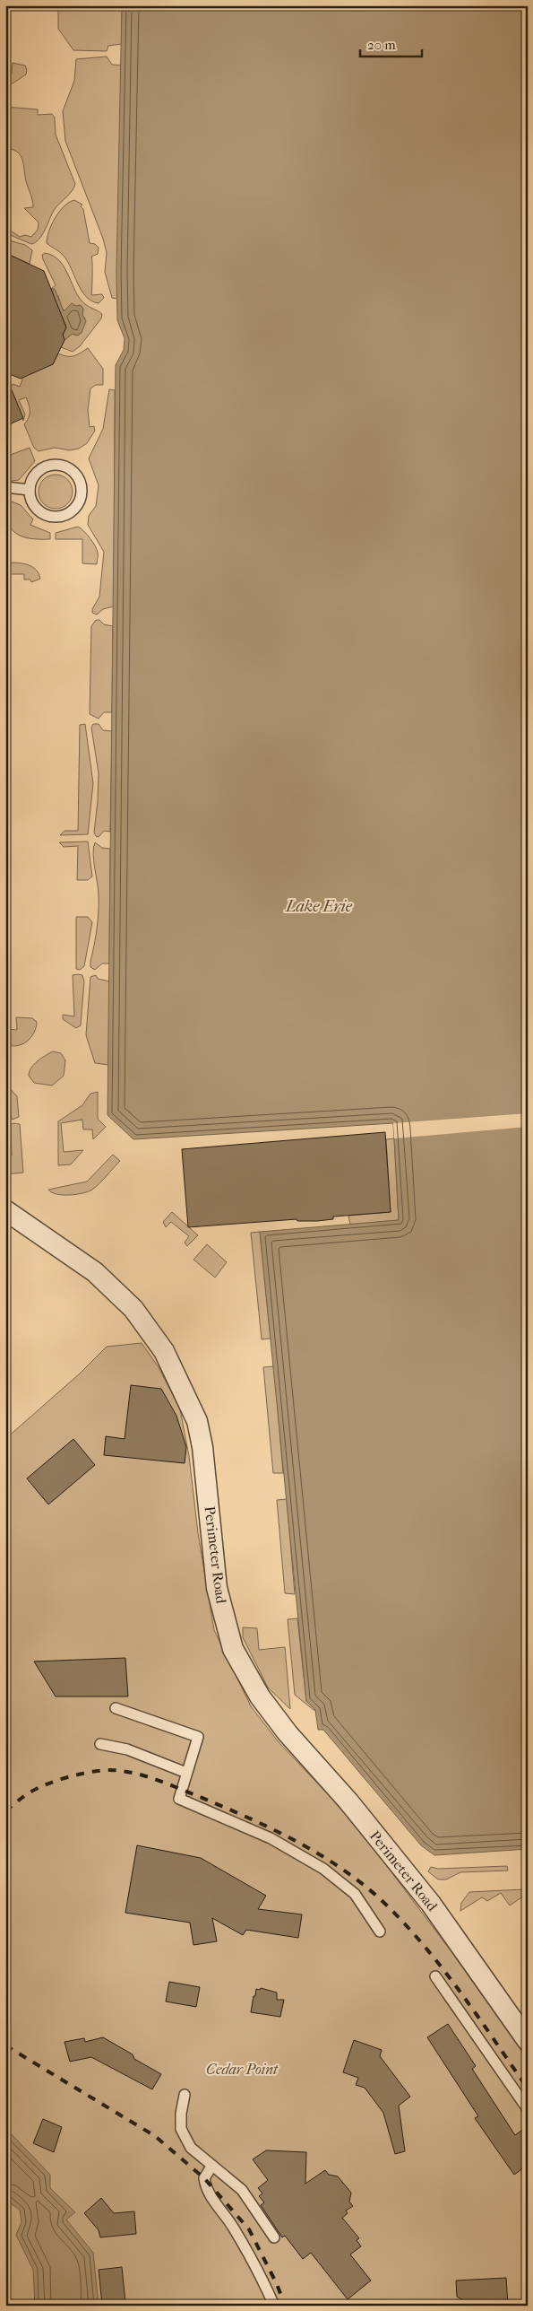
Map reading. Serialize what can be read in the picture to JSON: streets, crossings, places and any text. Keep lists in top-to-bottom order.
{
  "streets": {
    "street": ["Perimeter Road"]
  },
  "water": ["Lake Erie"],
  "parks": ["Cedar Point"],
  "scale_bar": "20 m"
}
